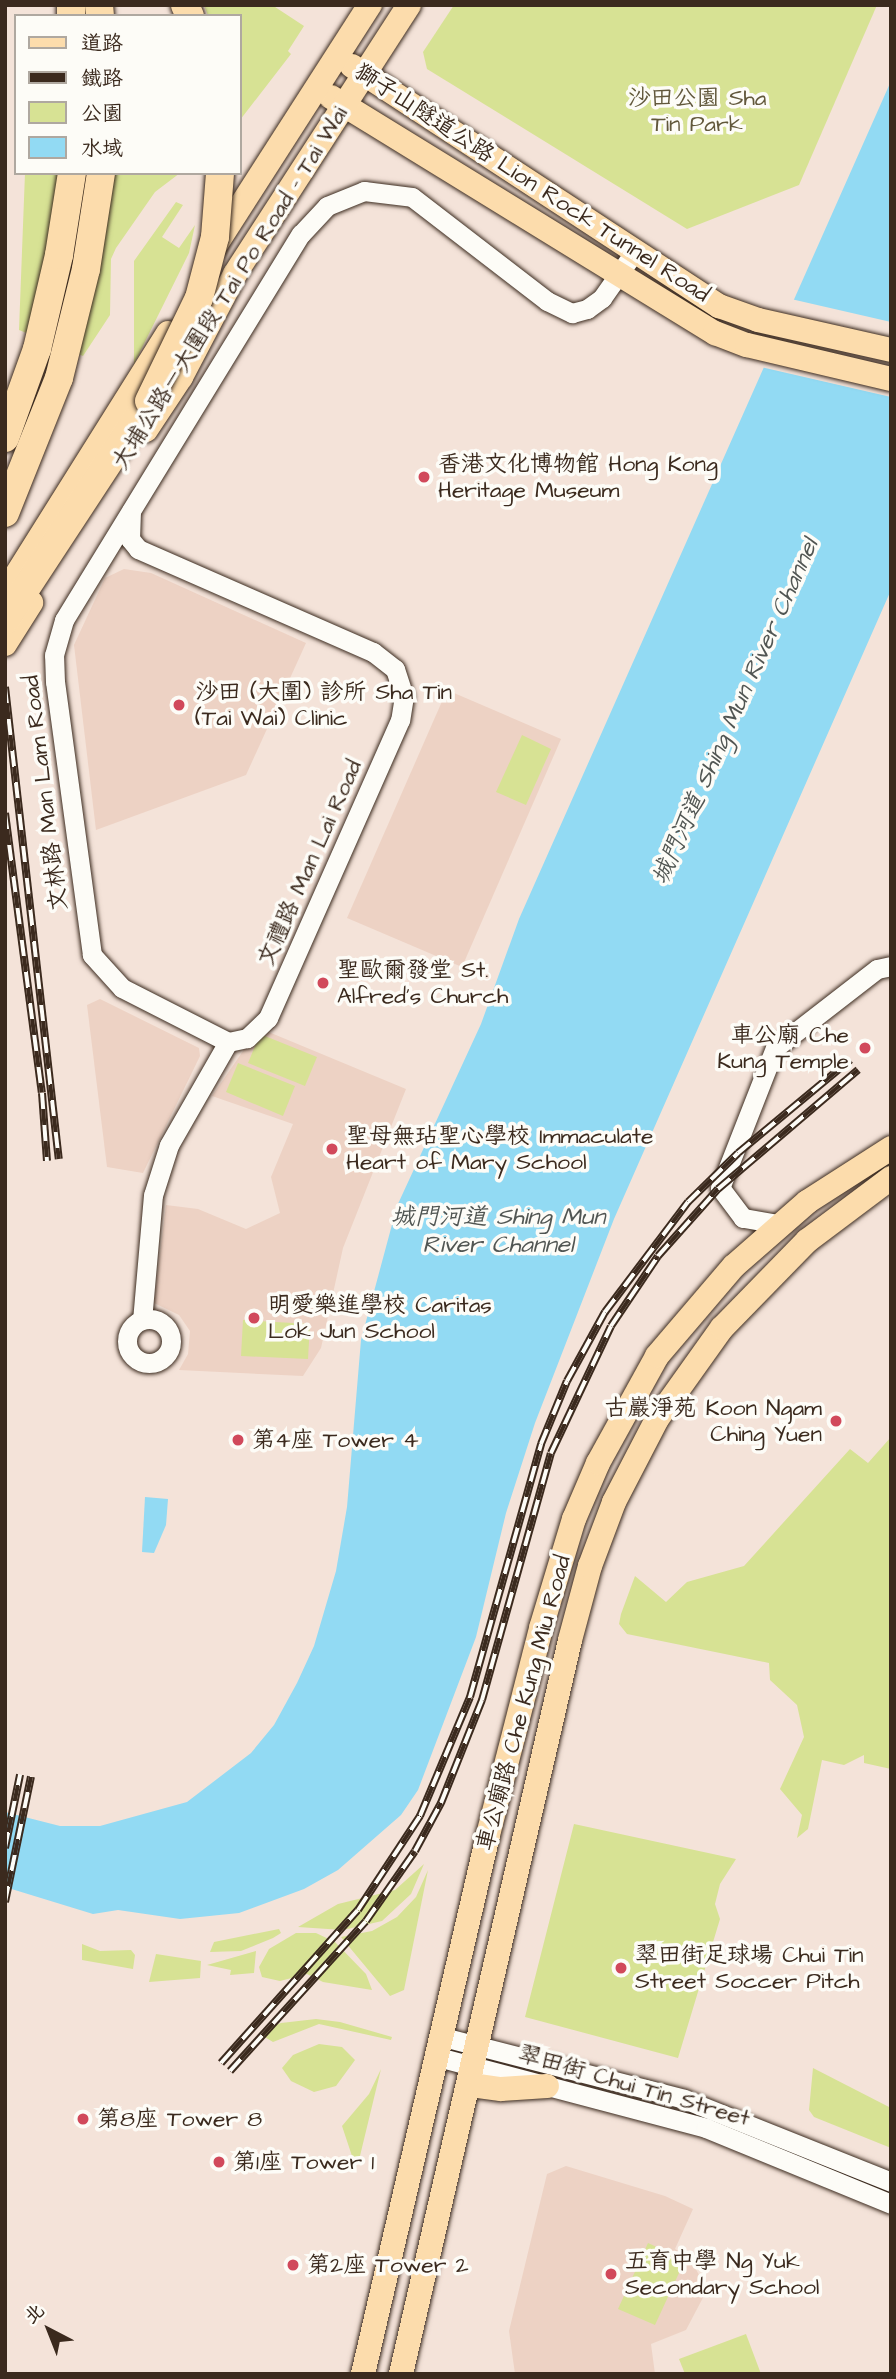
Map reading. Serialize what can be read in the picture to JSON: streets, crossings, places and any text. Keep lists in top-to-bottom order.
{
  "streets": {
    "main road": ["獅子山隧道公路 Lion Rock Tunnel Road", "大埔公路－大圍段 Tai Po Road – Tai Wai", "車公廟路 Che Kung Miu Road"],
    "street": ["文林路 Man Lam Road", "文禮路 Man Lai Road", "翠田街 Chui Tin Street"]
  },
  "crossings": [
    ["獅子山隧道公路 Lion Rock Tunnel Road", "大埔公路－大圍段 Tai Po Road – Tai Wai"],
    ["獅子山隧道公路 Lion Rock Tunnel Road", "文林路 Man Lam Road"],
    ["文林路 Man Lam Road", "文禮路 Man Lai Road"],
    ["車公廟路 Che Kung Miu Road", "翠田街 Chui Tin Street"]
  ],
  "water": ["城門河道 Shing Mun River Channel"],
  "parks": ["沙田公園 Sha Tin Park"],
  "places": [
    "香港文化博物館 Hong Kong Heritage Museum",
    "沙田 (大圍) 診所 Sha Tin (Tai Wai) Clinic",
    "聖歐爾發堂 St. Alfred's Church",
    "車公廟 Che Kung Temple",
    "聖母無玷聖心學校 Immaculate Heart of Mary School",
    "明愛樂進學校 Caritas Lok Jun School",
    "古巖淨苑 Koon Ngam Ching Yuen",
    "第4座 Tower 4",
    "翠田街足球場 Chui Tin Street Soccer Pitch",
    "第8座 Tower 8",
    "第1座 Tower 1",
    "第2座 Tower 2",
    "五育中學 Ng Yuk Secondary School"
  ],
  "legend": [
    "道路",
    "鐵路",
    "公園",
    "水域"
  ],
  "north": "top left"
}
